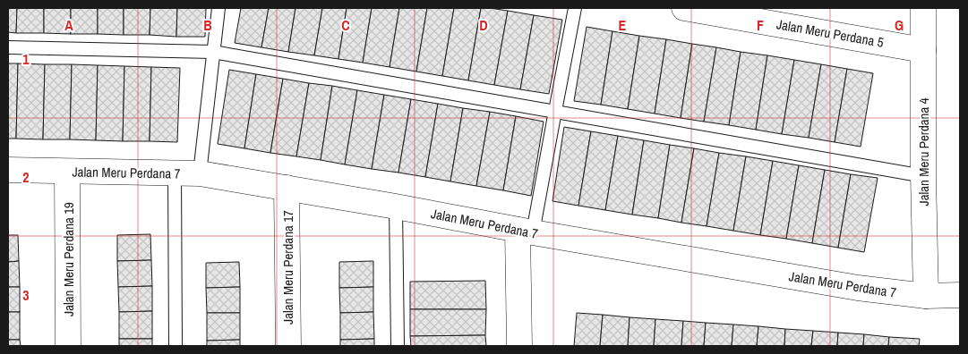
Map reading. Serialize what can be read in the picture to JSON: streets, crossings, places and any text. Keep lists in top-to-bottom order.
{
  "streets": {
    "street": [
      "Jalan Meru Perdana 5",
      "Jalan Meru Perdana 4",
      "Jalan Meru Perdana 7",
      "Jalan Meru Perdana 19",
      "Jalan Meru Perdana 17"
    ]
  },
  "crossings": [
    ["Jalan Meru Perdana 5", "Jalan Meru Perdana 4"],
    ["Jalan Meru Perdana 4", "Jalan Meru Perdana 7"],
    ["Jalan Meru Perdana 7", "Jalan Meru Perdana 19"],
    ["Jalan Meru Perdana 7", "Jalan Meru Perdana 17"]
  ],
  "grid": {
    "columns": [
      "A",
      "B",
      "C",
      "D",
      "E",
      "F",
      "G"
    ],
    "rows": ["1", "2", "3"]
  }
}
